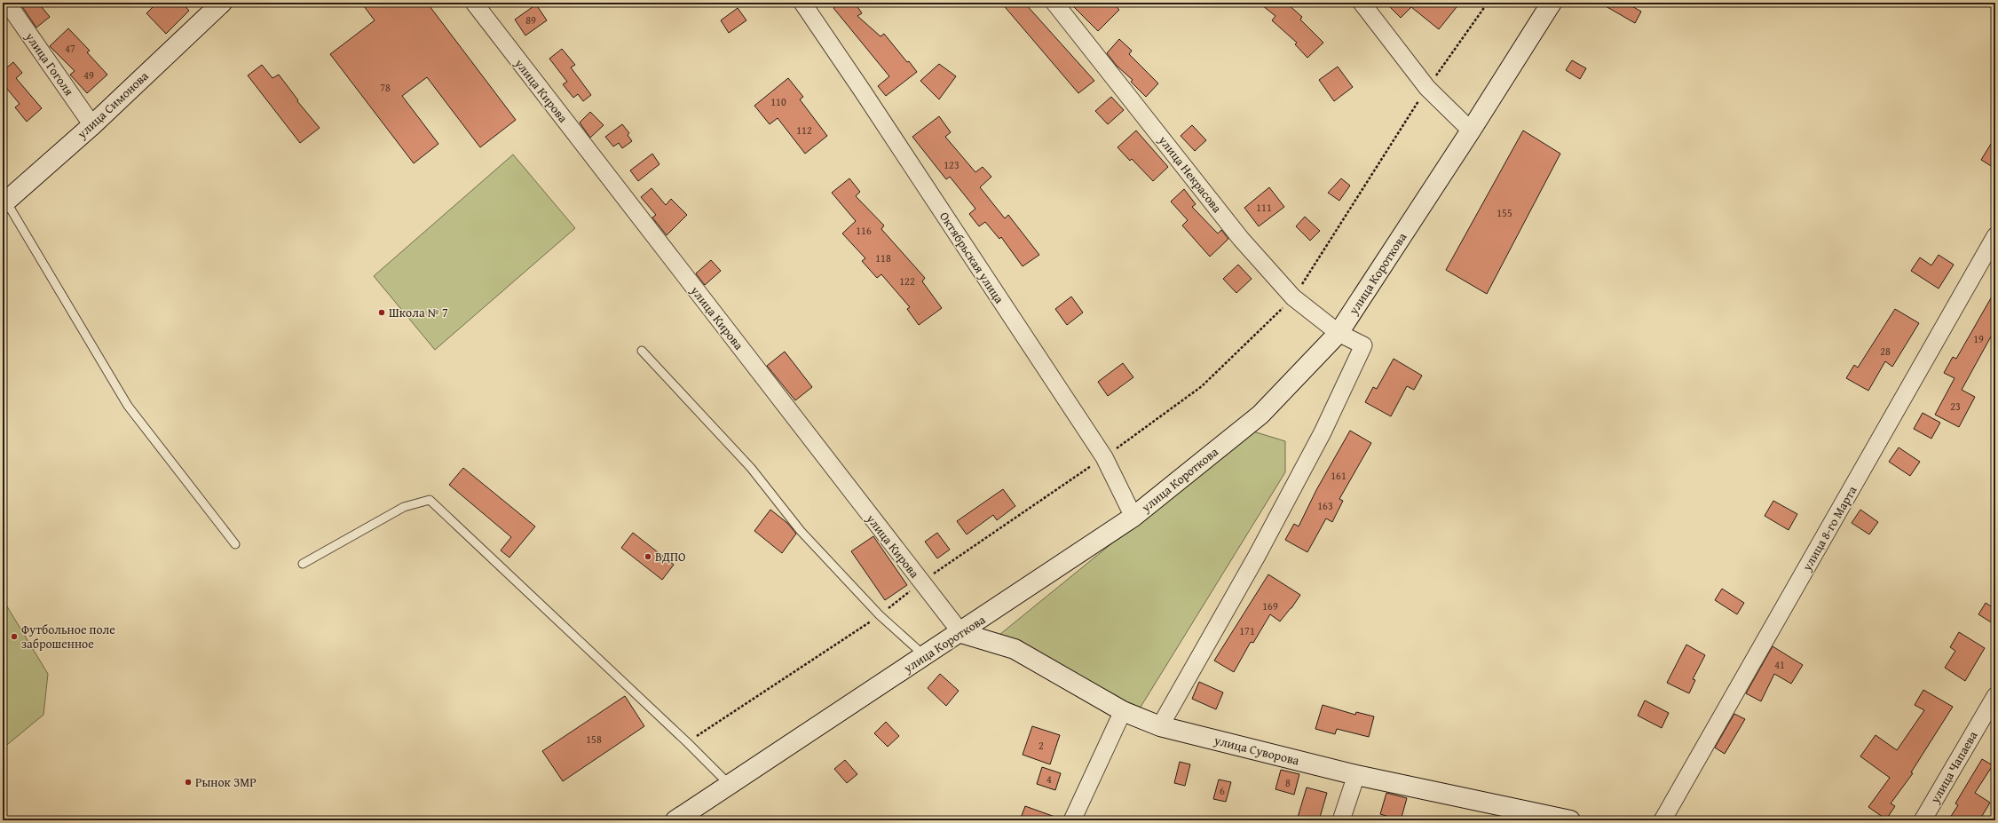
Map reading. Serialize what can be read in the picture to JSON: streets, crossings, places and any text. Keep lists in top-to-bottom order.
{
  "streets": {
    "street": [
      "улица Гоголя",
      "улица Кирова",
      "улица Симонова",
      "улица Некрасова",
      "Октябрьская улица",
      "улица Короткова",
      "улица 8-го Марта",
      "улица Суворова",
      "улица Чапаева"
    ]
  },
  "crossings": [
    ["улица Гоголя", "улица Симонова"],
    ["улица Кирова", "улица Короткова"],
    ["улица Кирова", "улица Суворова"],
    ["улица Некрасова", "улица Короткова"],
    ["улица Некрасова", "улица Суворова"],
    ["Октябрьская улица", "улица Короткова"],
    ["улица Короткова", "улица Суворова"]
  ],
  "places": [
    "Школа № 7",
    "ВДПО",
    "Футбольное поле заброшенное",
    "Рынок ЗМР"
  ],
  "house_numbers": [
    "89",
    "47",
    "49",
    "78",
    "110",
    "112",
    "123",
    "111",
    "155",
    "116",
    "118",
    "122",
    "19",
    "28",
    "23",
    "161",
    "163",
    "169",
    "171",
    "41",
    "158",
    "2",
    "4",
    "8",
    "6"
  ]
}
